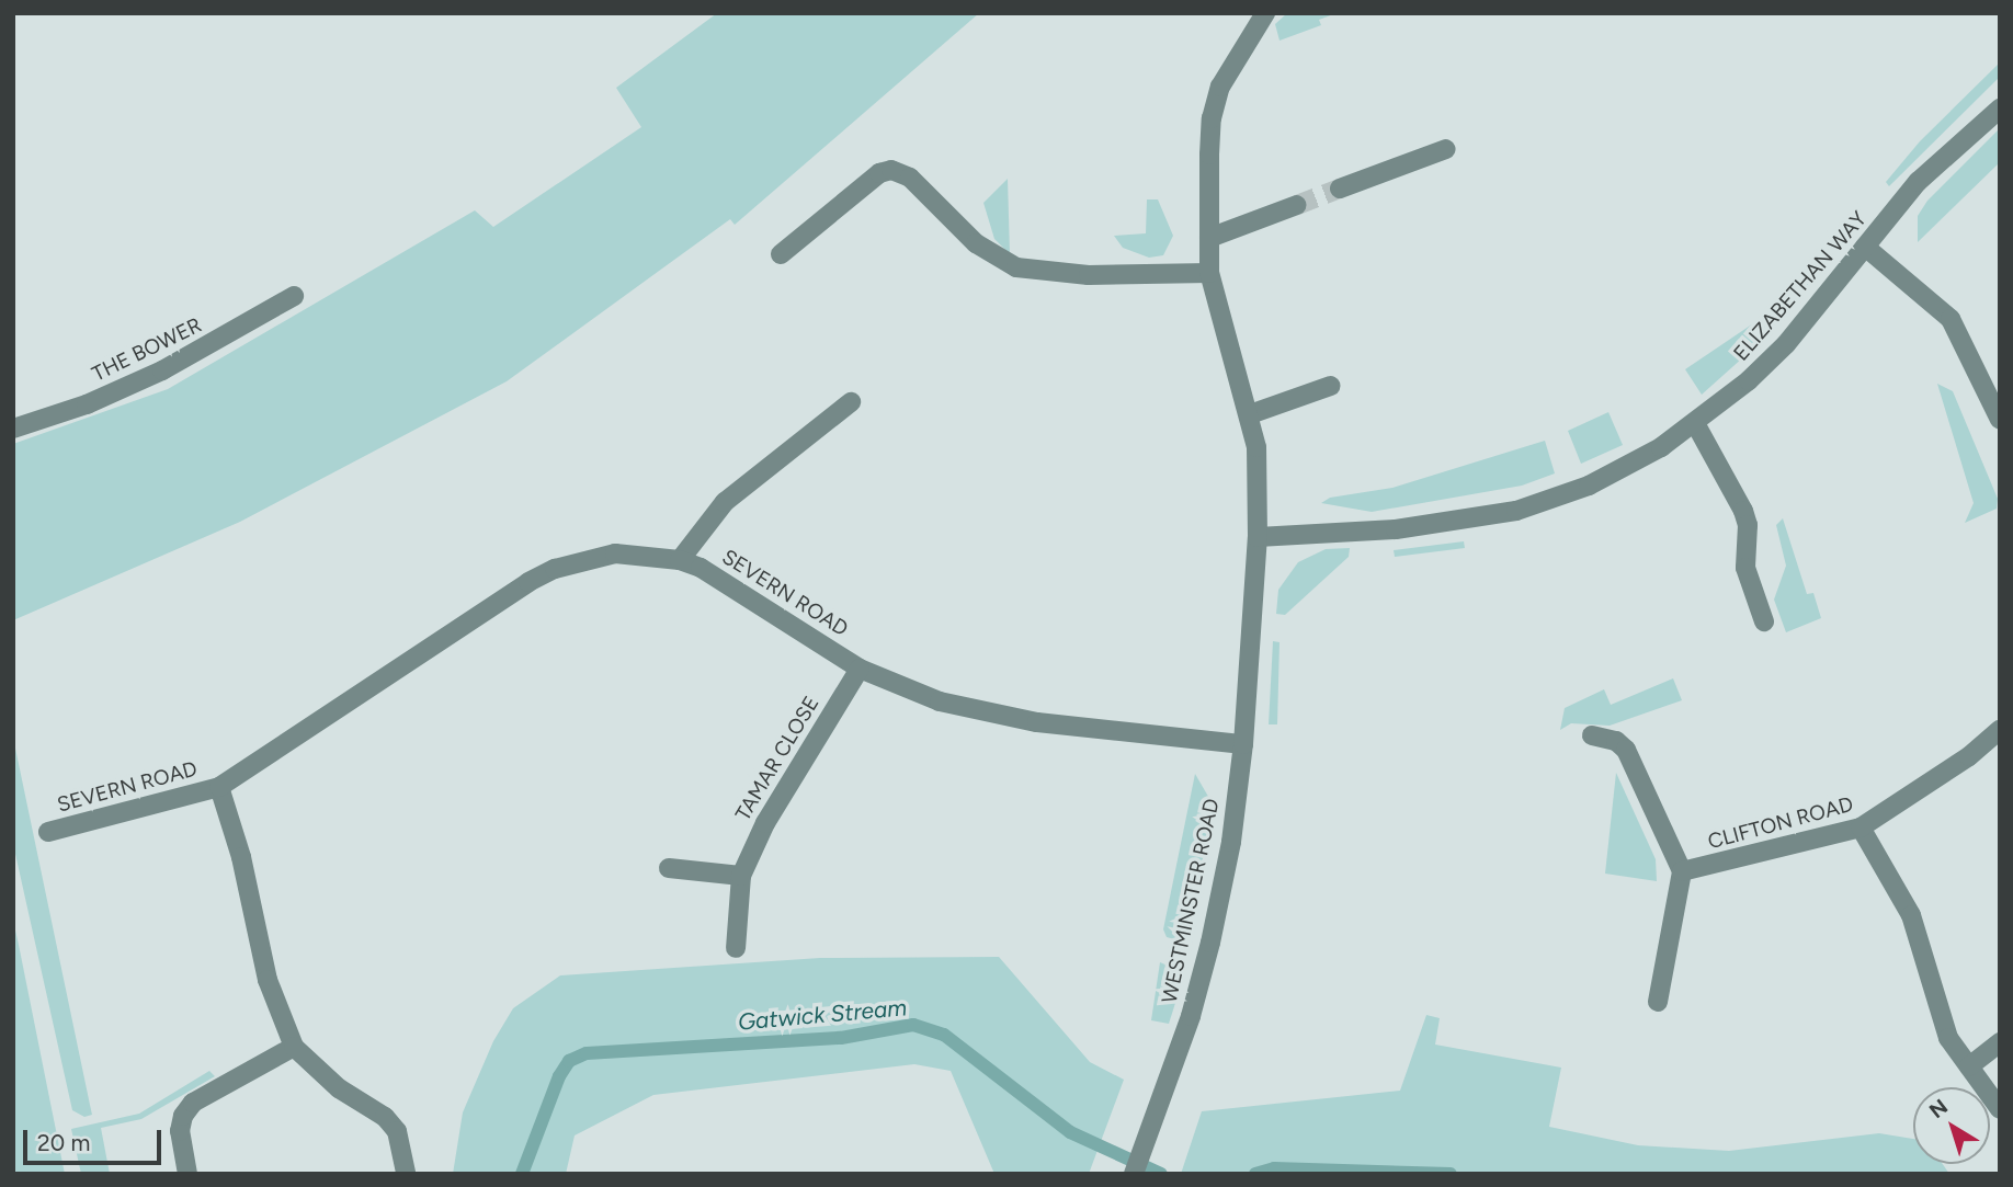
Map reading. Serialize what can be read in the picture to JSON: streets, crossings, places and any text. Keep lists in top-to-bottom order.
{
  "streets": {
    "street": [
      "ELIZABETHAN WAY",
      "THE BOWER",
      "SEVERN ROAD",
      "TAMAR CLOSE",
      "CLIFTON ROAD",
      "WESTMINSTER ROAD"
    ]
  },
  "crossings": [
    ["ELIZABETHAN WAY", "WESTMINSTER ROAD"],
    ["SEVERN ROAD", "TAMAR CLOSE"],
    ["SEVERN ROAD", "WESTMINSTER ROAD"]
  ],
  "water": ["Gatwick Stream"],
  "scale_bar": "20 m",
  "north": "top left"
}
